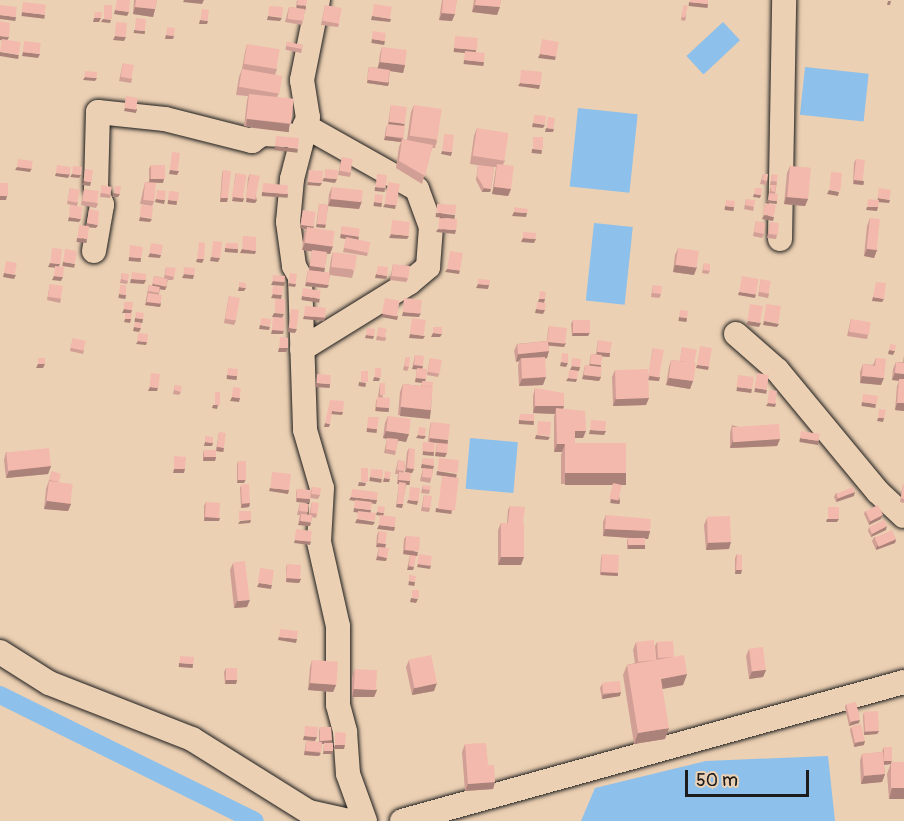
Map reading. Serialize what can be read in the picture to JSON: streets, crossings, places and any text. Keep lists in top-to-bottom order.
{
  "scale_bar": "50 m"
}
